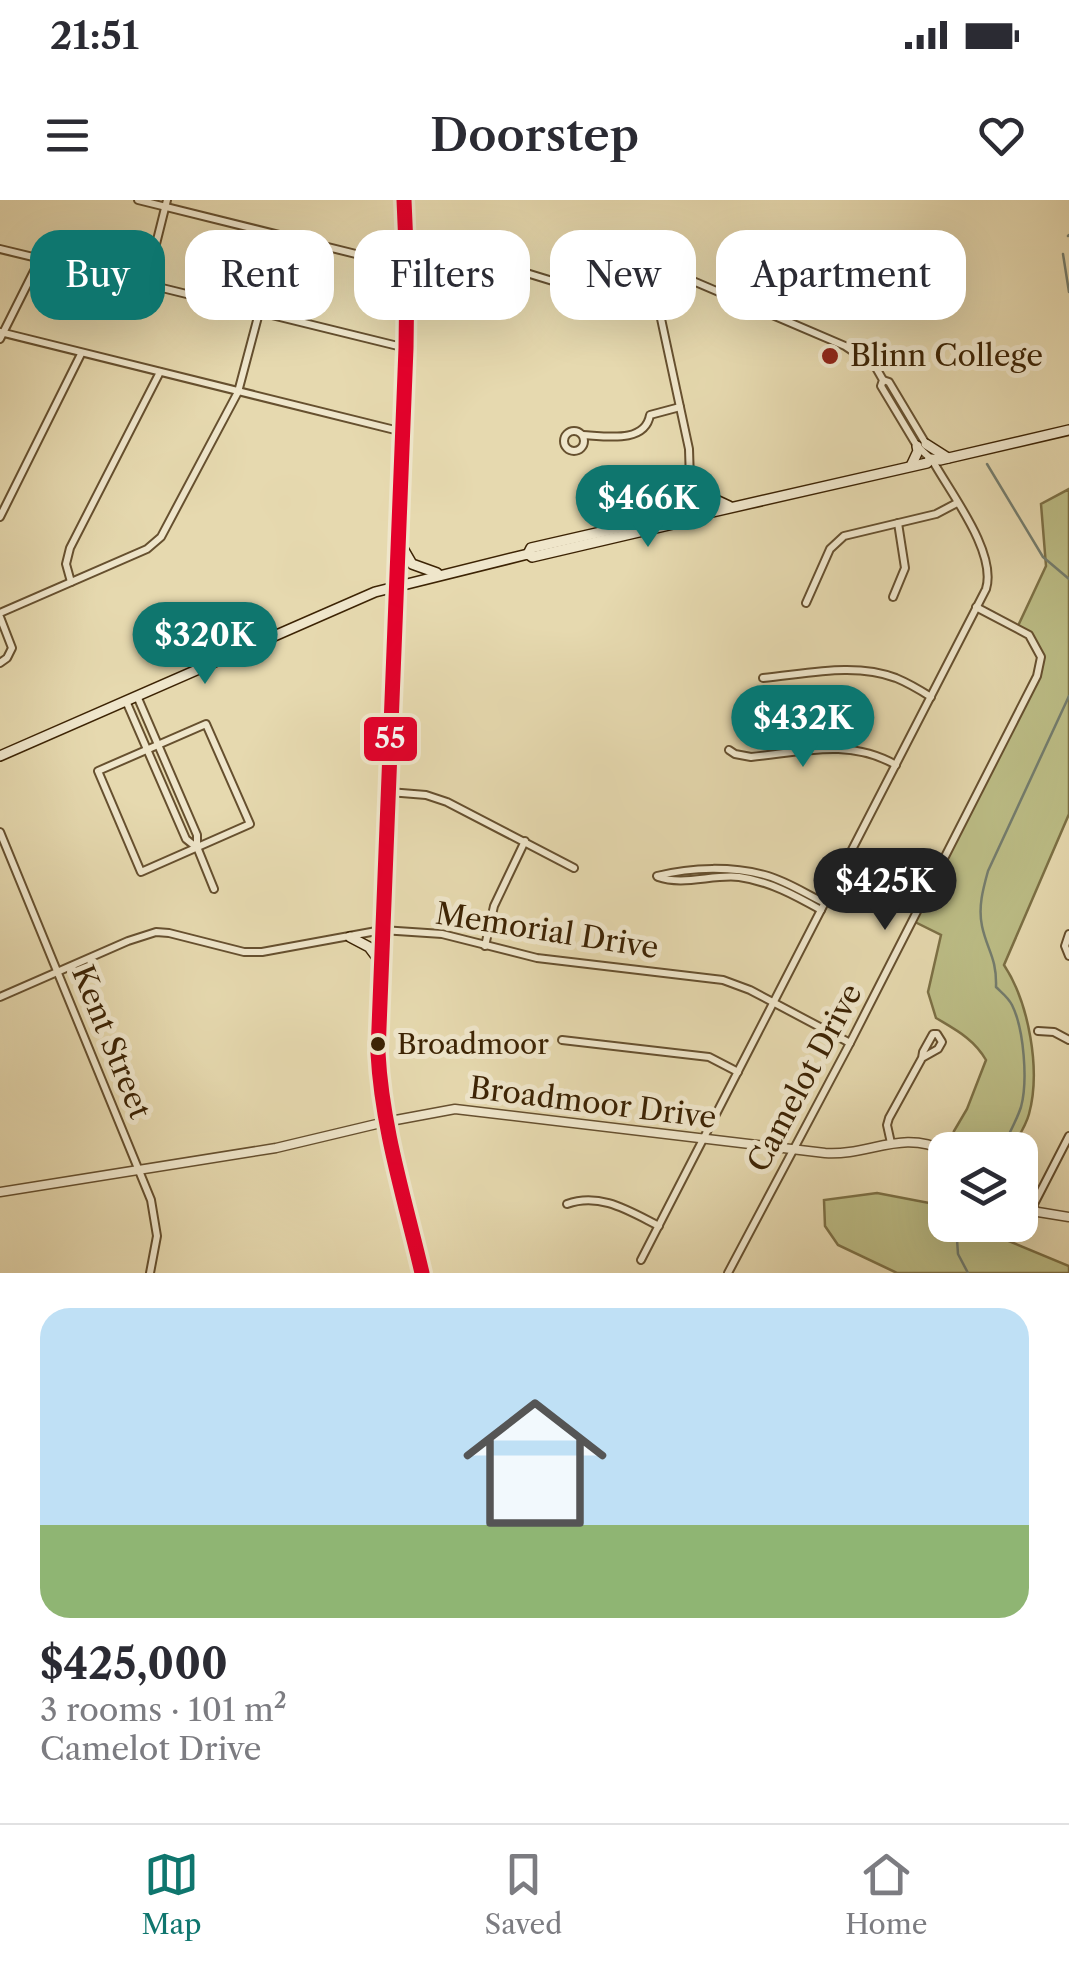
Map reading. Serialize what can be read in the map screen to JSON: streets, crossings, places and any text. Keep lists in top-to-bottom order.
{
  "streets": {
    "street": [
      "Memorial Drive",
      "Kent Street",
      "Camelot Drive",
      "Broadmoor Drive"
    ]
  },
  "crossings": [
    ["Memorial Drive", "Kent Street"],
    ["Memorial Drive", "Camelot Drive"],
    ["Kent Street", "Broadmoor Drive"],
    ["Camelot Drive", "Broadmoor Drive"]
  ],
  "places": ["Blinn College", "Broadmoor"],
  "lines": ["transit line 55"],
  "page": {
    "status": "21:51",
    "header": "Doorstep",
    "chip": [
      "Buy",
      "Rent",
      "Filters",
      "New",
      "Apartment"
    ],
    "price": [
      "$466K",
      "$320K",
      "$432K",
      "$425K"
    ],
    "list": [
      {
        "name": "$425,000",
        "note": "3 rooms · 101 m² · Camelot Drive"
      }
    ],
    "tabs": ["Map", "Saved", "Home"]
  }
}
